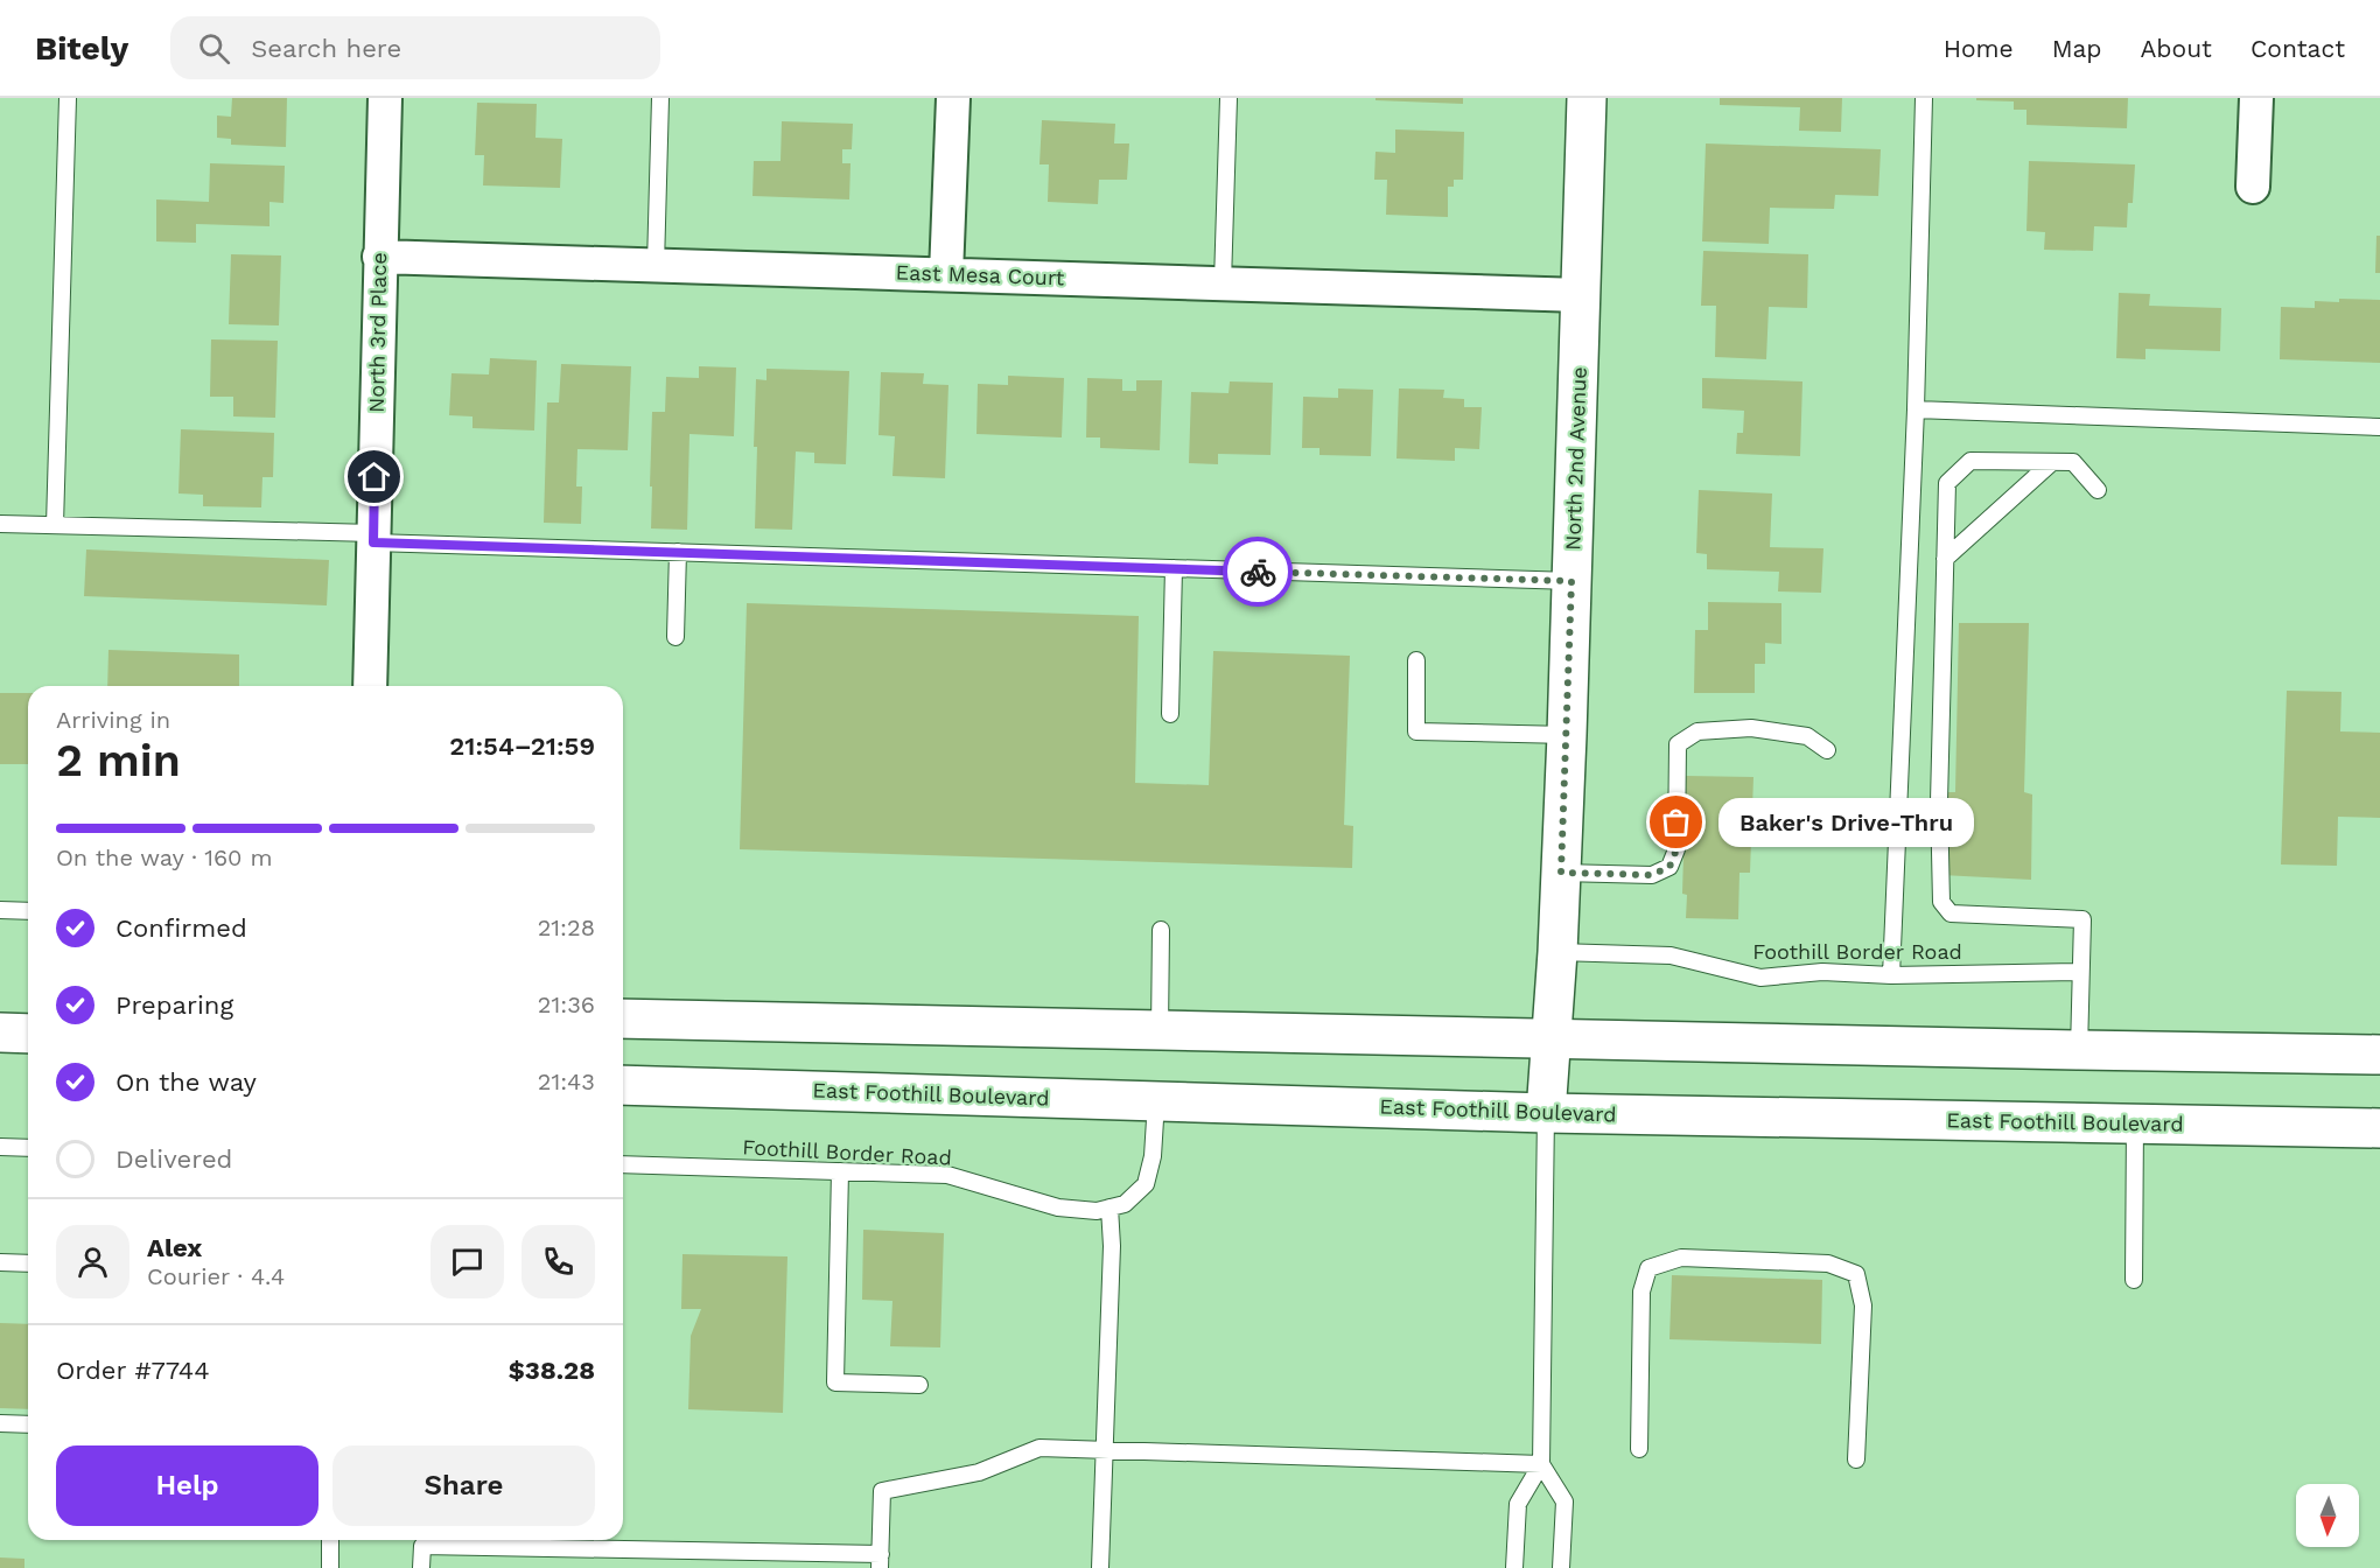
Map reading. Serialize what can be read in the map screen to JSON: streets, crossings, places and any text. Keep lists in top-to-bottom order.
{
  "streets": {
    "main road": ["North 2nd Avenue", "East Foothill Boulevard"],
    "street": ["East Mesa Court", "North 3rd Place"],
    "lane": ["Foothill Border Road"]
  },
  "crossings": [
    ["East Mesa Court", "North 3rd Place"],
    ["East Mesa Court", "North 2nd Avenue"],
    ["North 2nd Avenue", "Foothill Border Road"],
    ["North 2nd Avenue", "East Foothill Boulevard"],
    ["Foothill Border Road", "East Foothill Boulevard"]
  ],
  "places": ["Baker's Drive-Thru"],
  "north": "bottom",
  "page": {
    "header": "Bitely",
    "search": "Search here",
    "nav": [
      "Home",
      "Map",
      "About",
      "Contact"
    ],
    "heading": ["2 min", "Arriving in", "21:54–21:59"],
    "panel": [
      "Alex",
      "Courier · 4.4",
      "Order #7744",
      "$38.28"
    ],
    "bubble": "Baker's Drive-Thru",
    "bar": "On the way · 160 m",
    "list": [
      ["Confirmed", "21:28"],
      ["Preparing", "21:36"],
      ["On the way", "21:43"],
      "Delivered"
    ],
    "buttons": ["Help", "Share"]
  }
}
